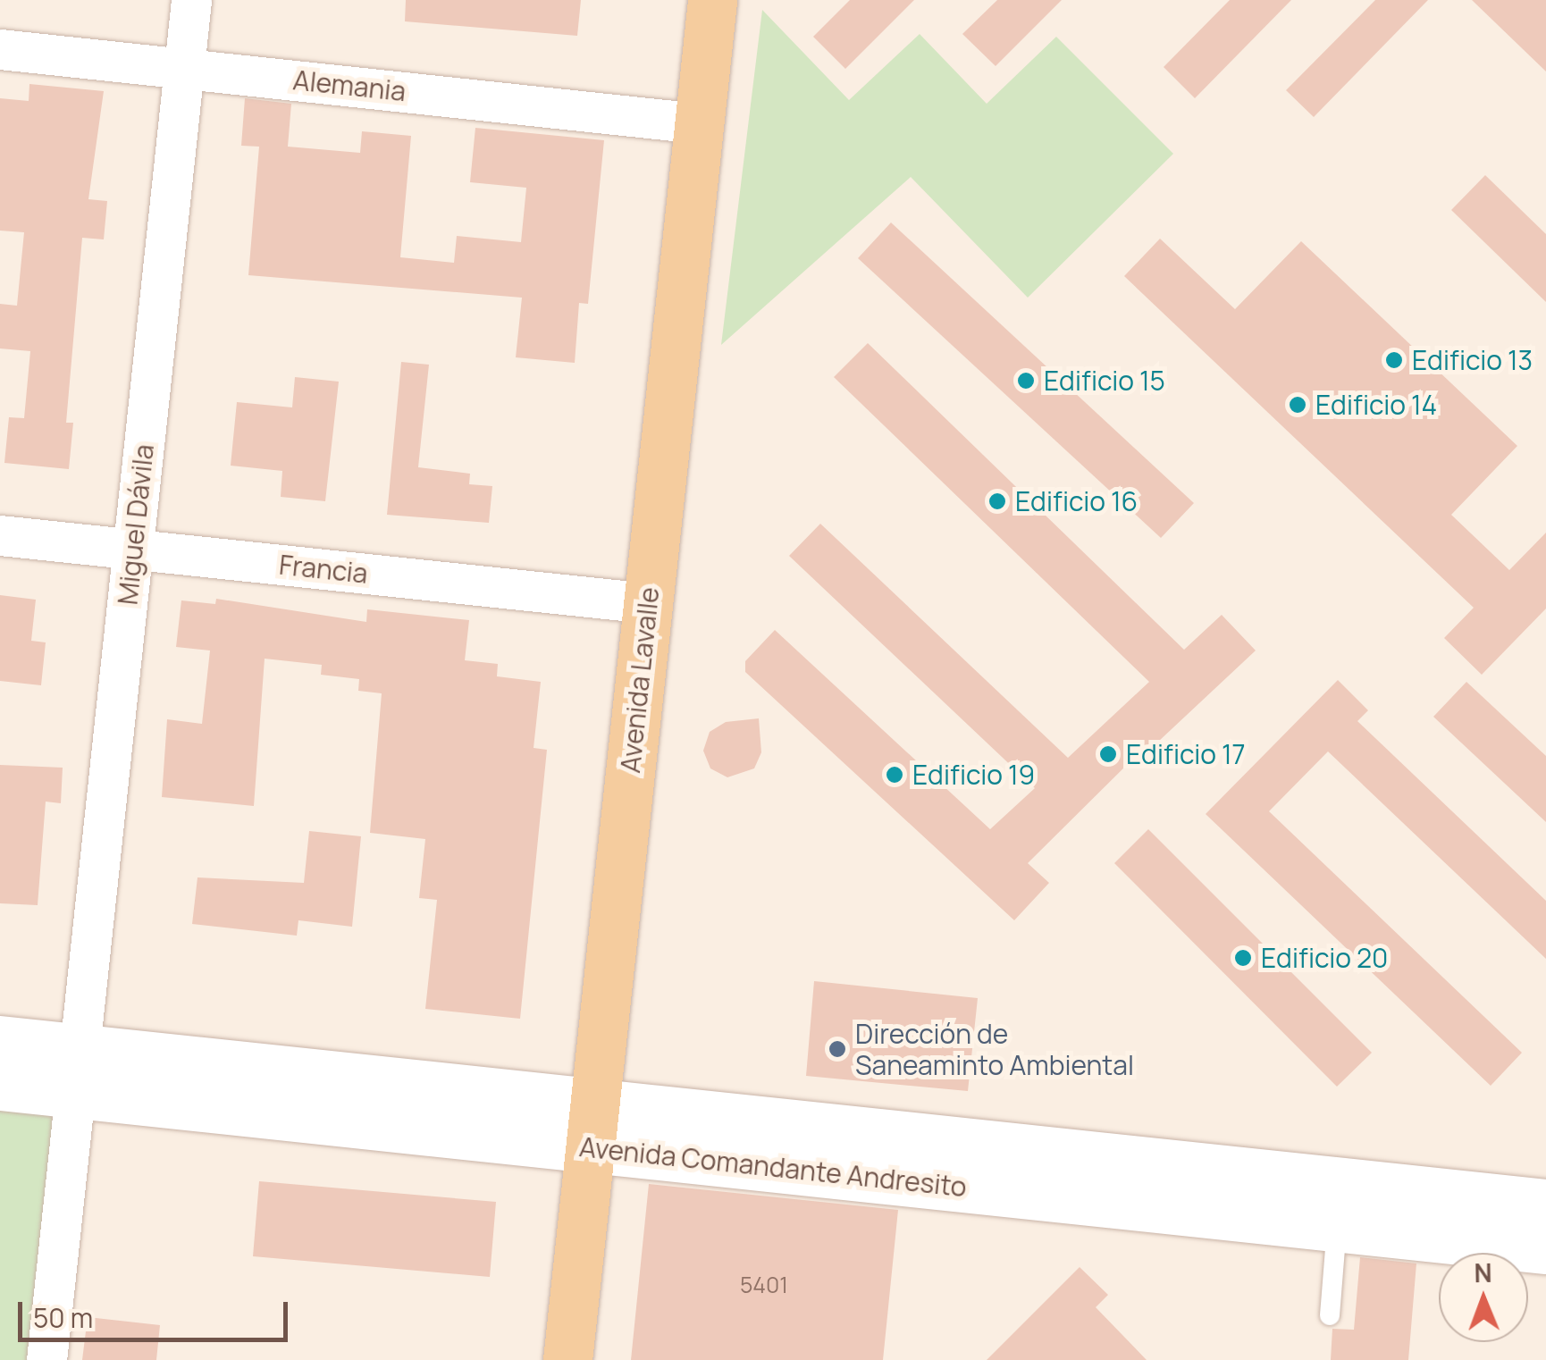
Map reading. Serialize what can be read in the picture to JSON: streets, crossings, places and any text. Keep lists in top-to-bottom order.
{
  "streets": {
    "main road": ["Avenida Lavalle", "Avenida Comandante Andresito"],
    "street": ["Alemania", "Miguel Dávila", "Francia"]
  },
  "crossings": [
    ["Alemania", "Miguel Dávila"],
    ["Alemania", "Avenida Lavalle"],
    ["Miguel Dávila", "Francia"],
    ["Miguel Dávila", "Avenida Comandante Andresito"],
    ["Francia", "Avenida Lavalle"],
    ["Avenida Lavalle", "Avenida Comandante Andresito"]
  ],
  "places": [
    "Edificio 13",
    "Edificio 15",
    "Edificio 14",
    "Edificio 16",
    "Edificio 17",
    "Edificio 19",
    "Edificio 20",
    "Dirección de Saneaminto Ambiental"
  ],
  "house_numbers": ["5401"],
  "scale_bar": "50 m",
  "north": "top"
}
